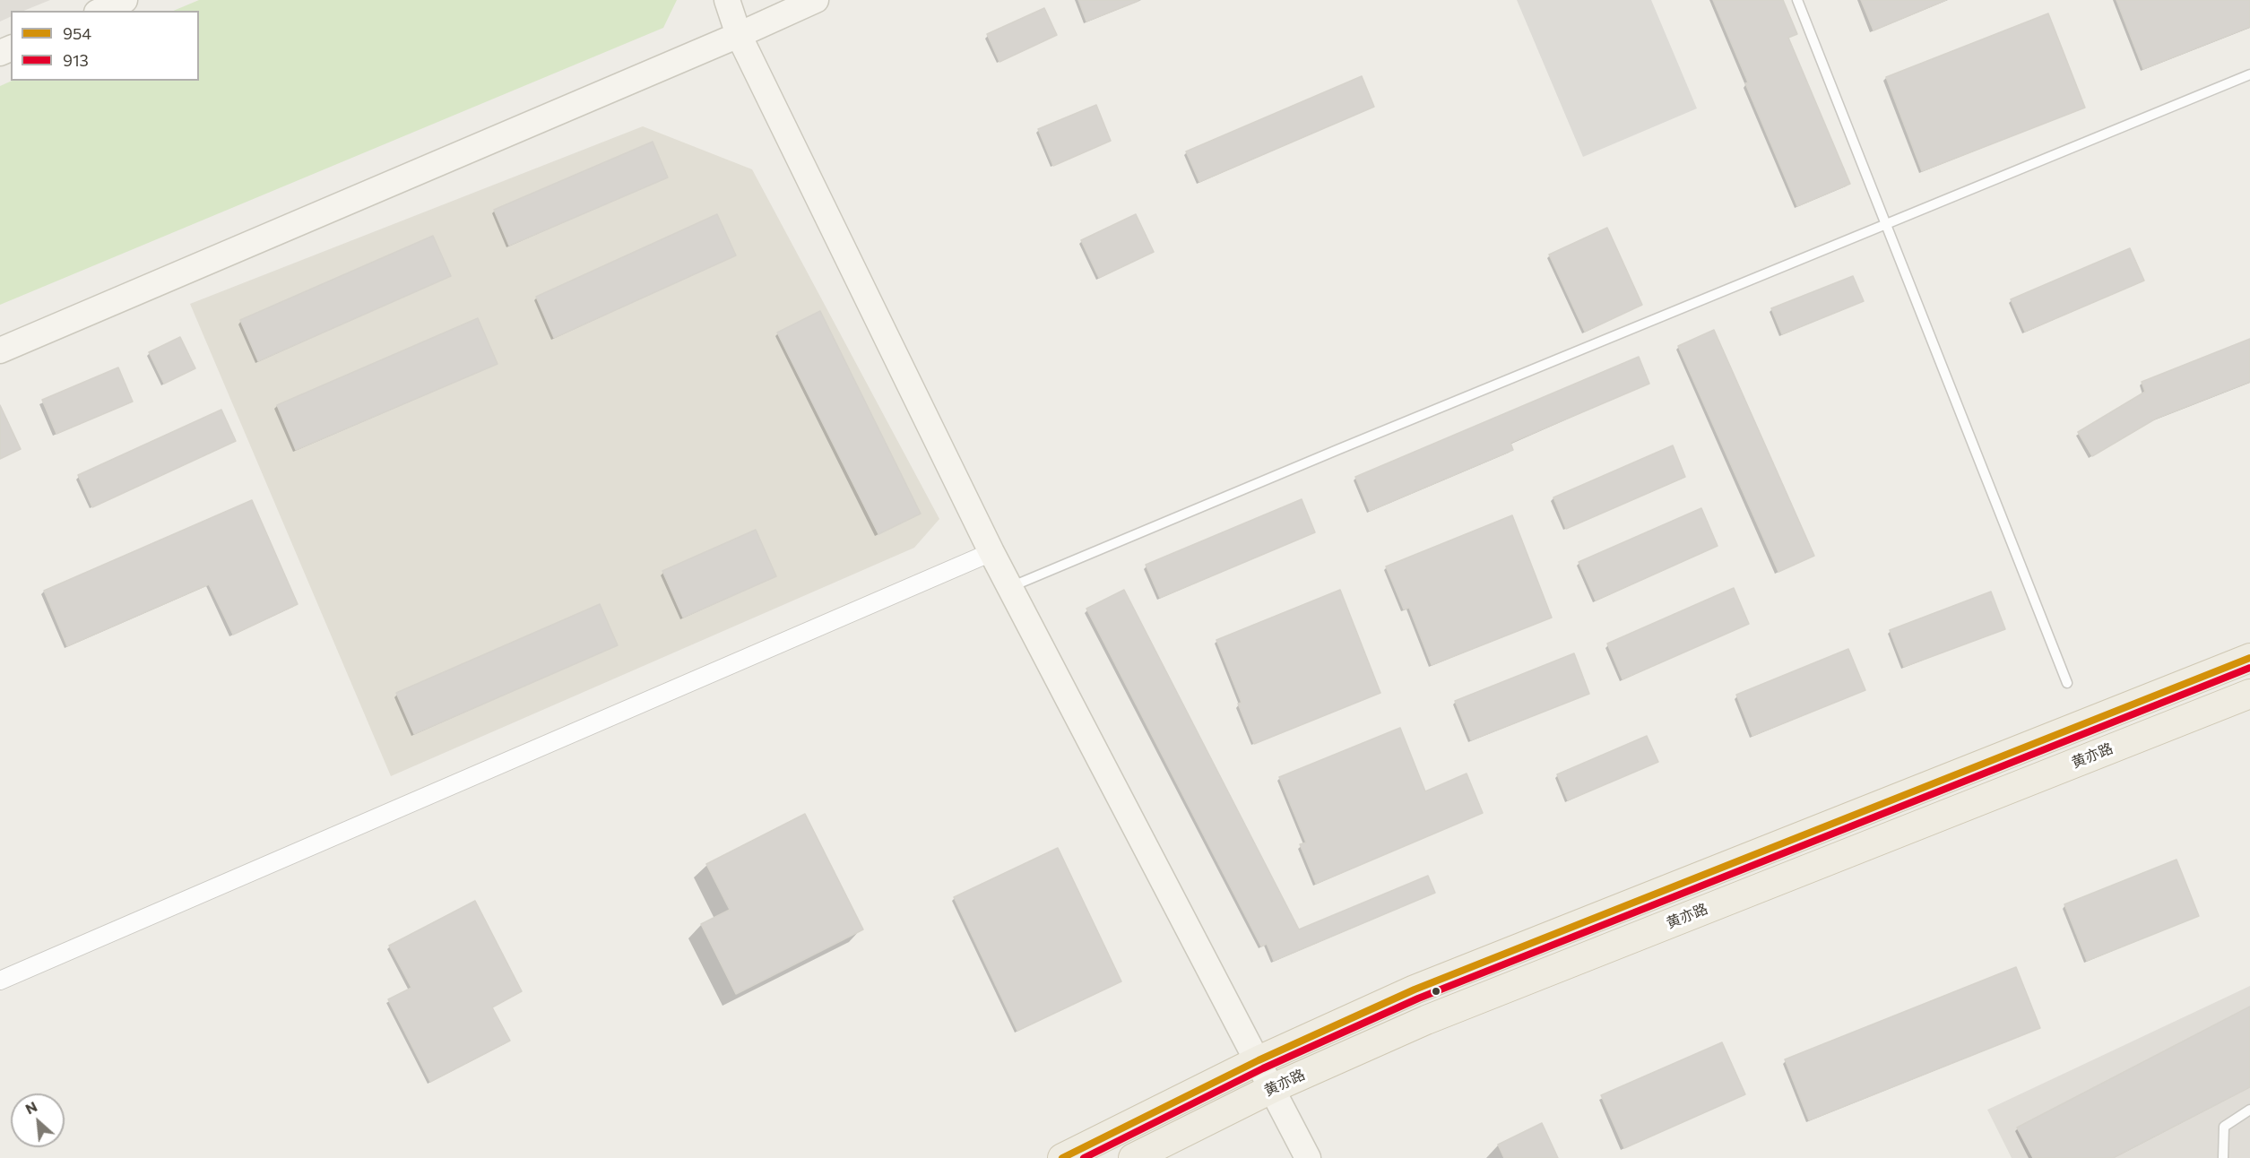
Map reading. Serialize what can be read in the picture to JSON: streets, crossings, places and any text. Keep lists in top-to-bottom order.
{
  "streets": {
    "main road": ["黄亦路"]
  },
  "lines": ["transit line 954", "transit line 913"],
  "legend": ["954", "913"],
  "north": "top left"
}
